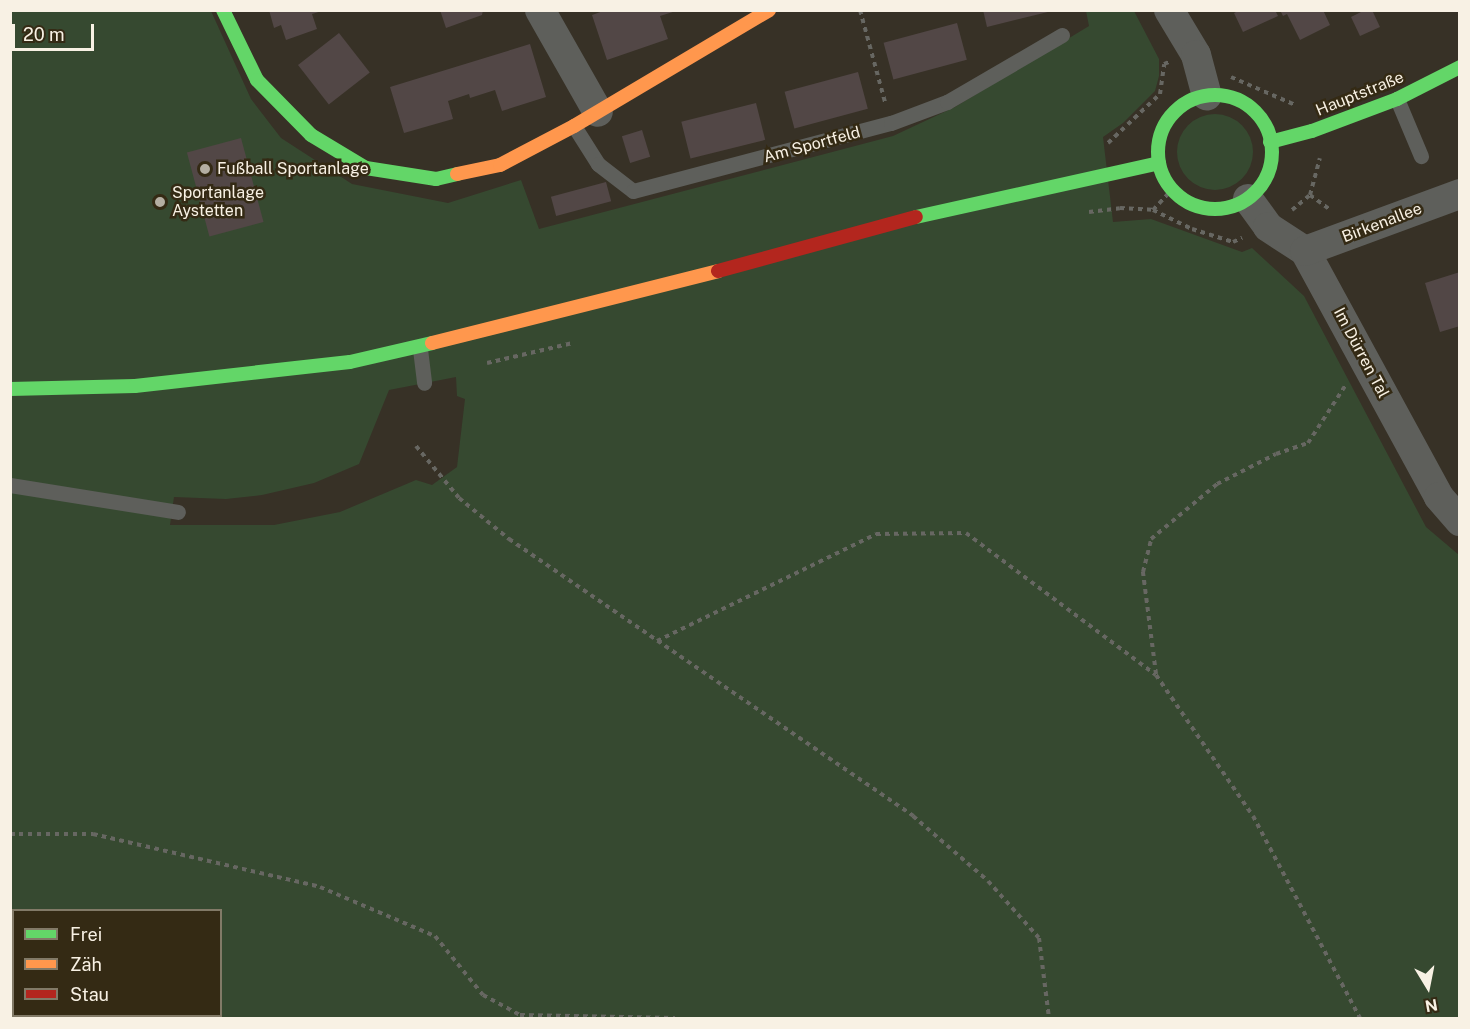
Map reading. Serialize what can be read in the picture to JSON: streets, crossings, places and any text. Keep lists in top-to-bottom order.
{
  "streets": {
    "main road": ["Hauptstraße"],
    "street": ["Birkenallee", "Im Dürren Tal"],
    "lane": ["Am Sportfeld"]
  },
  "crossings": [
    ["Hauptstraße", "Im Dürren Tal"],
    ["Birkenallee", "Im Dürren Tal"]
  ],
  "places": ["Fußball Sportanlage", "Sportanlage Aystetten"],
  "legend": ["Frei", "Zäh", "Stau"],
  "scale_bar": "20 m",
  "north": "bottom"
}
